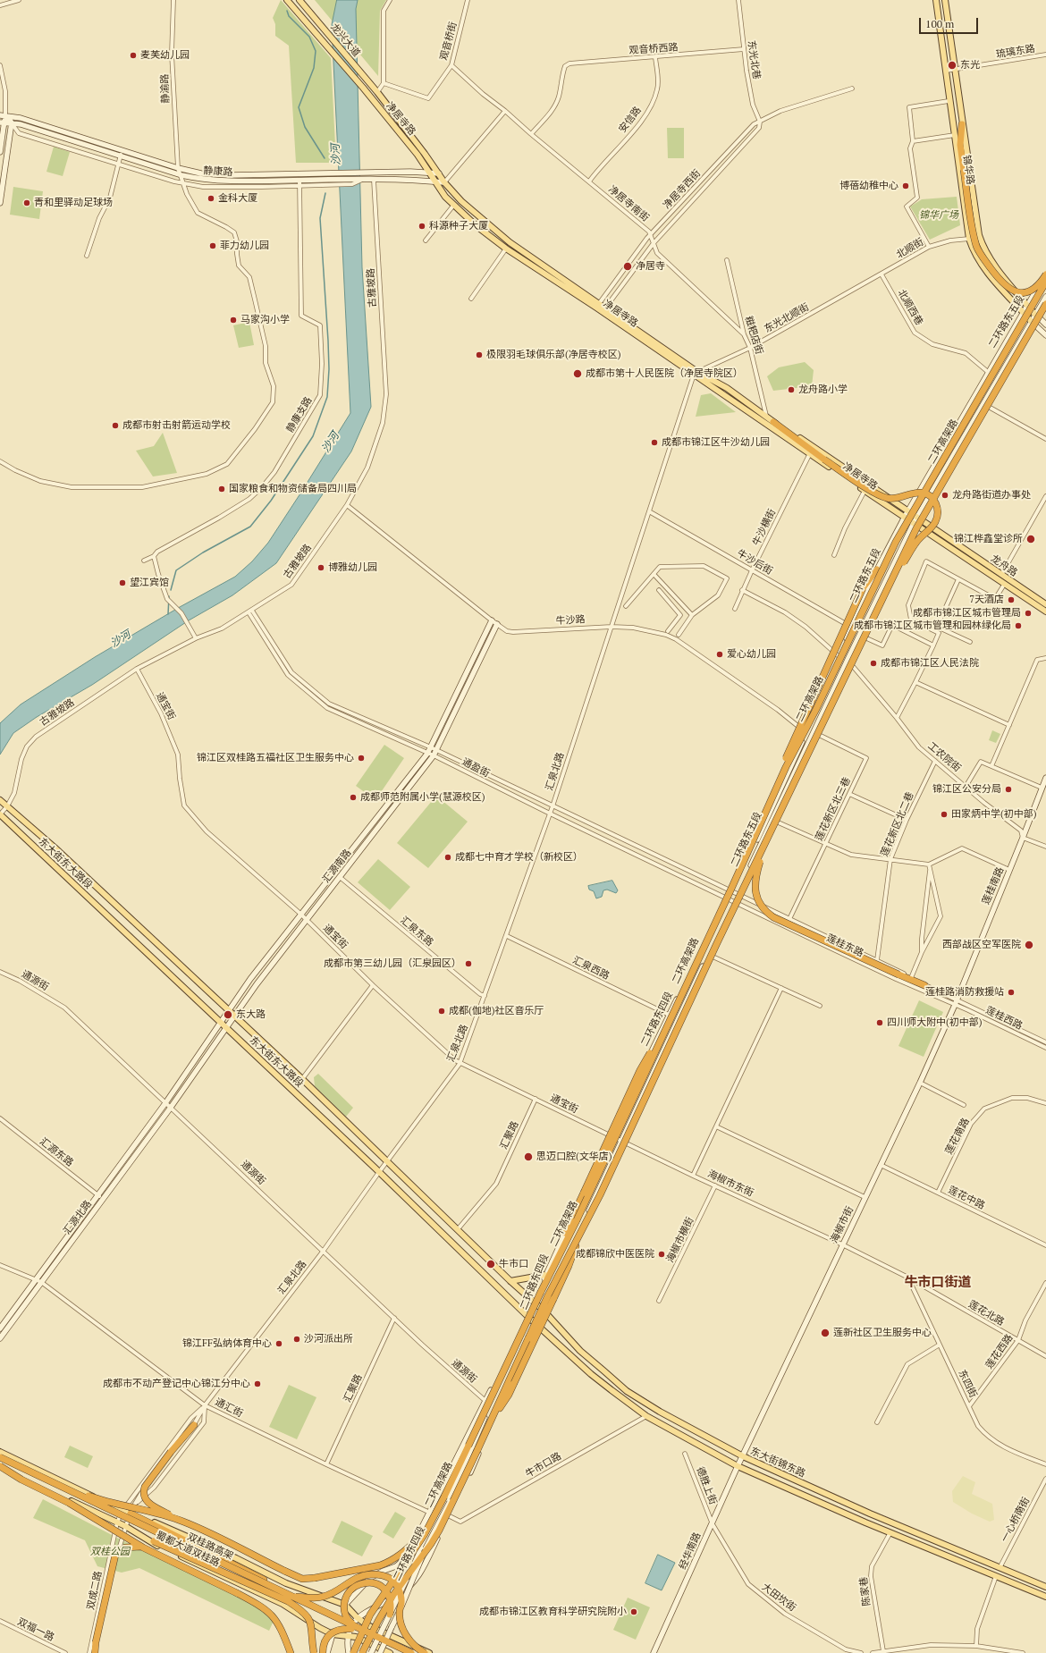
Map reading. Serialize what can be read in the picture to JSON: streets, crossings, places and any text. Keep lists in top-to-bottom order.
{
  "streets": {
    "highway": ["二环高架路", "双桂路高架"],
    "main road": [
      "龙兴大道",
      "净居寺路",
      "锦华路",
      "静康路",
      "二环路东五段",
      "龙舟路",
      "东大街东大路段",
      "汇源南路",
      "莲桂南路",
      "二环路东四段",
      "汇源北路",
      "海椒市街",
      "东大街锦东路",
      "蜀都大道双桂路",
      "经华南路"
    ],
    "street": [
      "观音桥街",
      "观音桥西路",
      "琉璃东路",
      "东光北巷",
      "静渝路",
      "安信路",
      "净居寺西街",
      "净居寺南街",
      "北顺街",
      "古雅坡路",
      "北顺西巷",
      "东光北顺街",
      "糍粑店街",
      "静康支路",
      "牛沙横街",
      "牛沙后街",
      "牛沙路",
      "通宝街",
      "工农院街",
      "通盈街",
      "汇泉北路",
      "莲花新区北三巷",
      "莲花新区北二巷",
      "汇泉东路",
      "莲桂东路",
      "汇泉西路",
      "通源街",
      "莲桂西路",
      "汇聚路",
      "莲花南路",
      "汇源东路",
      "海椒市东街",
      "莲花中路",
      "海椒市横街",
      "莲花北路",
      "莲花西路",
      "东四街",
      "通汇街",
      "牛市口路",
      "德胜上街",
      "一心桥南街",
      "双成二路",
      "陈家巷",
      "大田坎街",
      "双福一路"
    ]
  },
  "crossings": [
    ["龙兴大道", "净居寺路"],
    ["观音桥街", "净居寺南街"],
    ["观音桥西路", "东光北巷"],
    ["观音桥西路", "安信路"],
    ["观音桥西路", "净居寺南街"],
    ["琉璃东路", "锦华路"],
    ["东光北巷", "净居寺西街"],
    ["静渝路", "静康路"],
    ["净居寺路", "静康路"],
    ["净居寺路", "净居寺西街"],
    ["净居寺路", "东光北顺街"],
    ["净居寺路", "二环路东五段"],
    ["净居寺路", "糍粑店街"],
    ["净居寺路", "牛沙横街"],
    ["净居寺路", "龙舟路"],
    ["净居寺路", "汇泉北路"],
    ["安信路", "净居寺南街"],
    ["锦华路", "北顺街"],
    ["锦华路", "二环路东五段"],
    ["静康路", "古雅坡路"],
    ["静康路", "静康支路"],
    ["净居寺西街", "净居寺南街"],
    ["净居寺南街", "糍粑店街"],
    ["北顺街", "北顺西巷"],
    ["北顺街", "东光北顺街"],
    ["古雅坡路", "牛沙路"],
    ["古雅坡路", "通宝街"],
    ["古雅坡路", "通盈街"],
    ["古雅坡路", "东大街东大路段"],
    ["北顺西巷", "东光北顺街"],
    ["北顺西巷", "二环路东五段"],
    ["东光北顺街", "糍粑店街"],
    ["东光北顺街", "汇泉北路"],
    ["二环路东五段", "牛沙后街"],
    ["二环路东五段", "龙舟路"],
    ["二环路东五段", "牛沙路"],
    ["二环路东五段", "工农院街"],
    ["二环路东五段", "通盈街"],
    ["二环路东五段", "莲花新区北三巷"],
    ["二环路东五段", "莲桂东路"],
    ["二环路东五段", "二环路东四段"],
    ["二环高架路", "汇泉西路"],
    ["二环高架路", "二环路东四段"],
    ["牛沙横街", "牛沙后街"],
    ["牛沙后街", "汇泉北路"],
    ["牛沙路", "汇泉北路"],
    ["牛沙路", "汇源南路"],
    ["通宝街", "汇泉北路"],
    ["通宝街", "汇源南路"],
    ["通宝街", "二环路东四段"],
    ["通宝街", "汇聚路"],
    ["通宝街", "海椒市东街"],
    ["工农院街", "莲花新区北二巷"],
    ["工农院街", "莲桂南路"],
    ["通盈街", "汇泉北路"],
    ["通盈街", "汇源南路"],
    ["通盈街", "莲桂东路"],
    ["通盈街", "二环路东四段"],
    ["汇泉北路", "东大街东大路段"],
    ["汇泉北路", "汇泉东路"],
    ["汇泉北路", "汇泉西路"],
    ["汇泉北路", "通源街"],
    ["汇泉北路", "通汇街"],
    ["汇泉北路", "蜀都大道双桂路"],
    ["汇泉北路", "双成二路"],
    ["莲花新区北三巷", "莲桂东路"],
    ["莲花新区北二巷", "莲桂东路"],
    ["东大街东大路段", "汇源南路"],
    ["东大街东大路段", "二环路东四段"],
    ["东大街东大路段", "汇聚路"],
    ["东大街东大路段", "东大街锦东路"],
    ["汇源南路", "汇泉东路"],
    ["汇源南路", "通源街"],
    ["汇源南路", "汇源北路"],
    ["莲桂南路", "莲桂东路"],
    ["莲桂南路", "莲桂西路"],
    ["莲桂南路", "海椒市街"],
    ["莲桂东路", "莲桂西路"],
    ["莲桂东路", "二环路东四段"],
    ["莲桂东路", "海椒市街"],
    ["汇泉西路", "二环路东四段"],
    ["通源街", "汇聚路"],
    ["通源街", "汇源北路"],
    ["莲桂西路", "海椒市街"],
    ["二环路东四段", "海椒市东街"],
    ["二环路东四段", "东大街锦东路"],
    ["汇聚路", "通汇街"],
    ["莲花南路", "莲花中路"],
    ["汇源东路", "汇源北路"],
    ["海椒市东街", "海椒市街"],
    ["海椒市东街", "海椒市横街"],
    ["海椒市东街", "莲花北路"],
    ["莲花中路", "海椒市街"],
    ["汇源北路", "通汇街"],
    ["海椒市街", "莲花北路"],
    ["海椒市街", "东大街锦东路"],
    ["海椒市街", "经华南路"],
    ["莲花北路", "莲花西路"],
    ["莲花北路", "东四街"],
    ["莲花西路", "东四街"],
    ["东大街锦东路", "牛市口路"],
    ["东大街锦东路", "一心桥南街"],
    ["东大街锦东路", "经华南路"],
    ["东大街锦东路", "陈家巷"],
    ["德胜上街", "经华南路"],
    ["德胜上街", "大田坎街"],
    ["蜀都大道双桂路", "双成二路"],
    ["经华南路", "大田坎街"]
  ],
  "districts": ["牛市口街道"],
  "water": ["沙河"],
  "parks": ["锦华广场", "双桂公园"],
  "places": [
    "麦芙幼儿园",
    "东光",
    "博蓓幼稚中心",
    "金科大厦",
    "青和里驿动足球场",
    "科源种子大厦",
    "菲力幼儿园",
    "净居寺",
    "马家沟小学",
    "极限羽毛球俱乐部(净居寺校区)",
    "成都市第十人民医院（净居寺院区）",
    "龙舟路小学",
    "成都市射击射箭运动学校",
    "成都市锦江区牛沙幼儿园",
    "国家粮食和物资储备局四川局",
    "龙舟路街道办事处",
    "锦江桦鑫堂诊所",
    "博雅幼儿园",
    "望江宾馆",
    "7天酒店",
    "成都市锦江区城市管理局",
    "成都市锦江区城市管理和园林绿化局",
    "爱心幼儿园",
    "成都市锦江区人民法院",
    "锦江区双桂路五福社区卫生服务中心",
    "锦江区公安分局",
    "成都师范附属小学(慧源校区)",
    "田家炳中学(初中部)",
    "成都七中育才学校（新校区）",
    "西部战区空军医院",
    "成都市第三幼儿园（汇泉园区）",
    "莲桂路消防救援站",
    "成都(伽地)社区音乐厅",
    "东大路",
    "四川师大附中(初中部)",
    "思迈口腔(文华店)",
    "成都锦欣中医医院",
    "牛市口",
    "莲新社区卫生服务中心",
    "沙河派出所",
    "锦江FF弘纳体育中心",
    "成都市不动产登记中心锦江分中心",
    "成都市锦江区教育科学研究院附小"
  ],
  "scale_bar": "100 m"
}
